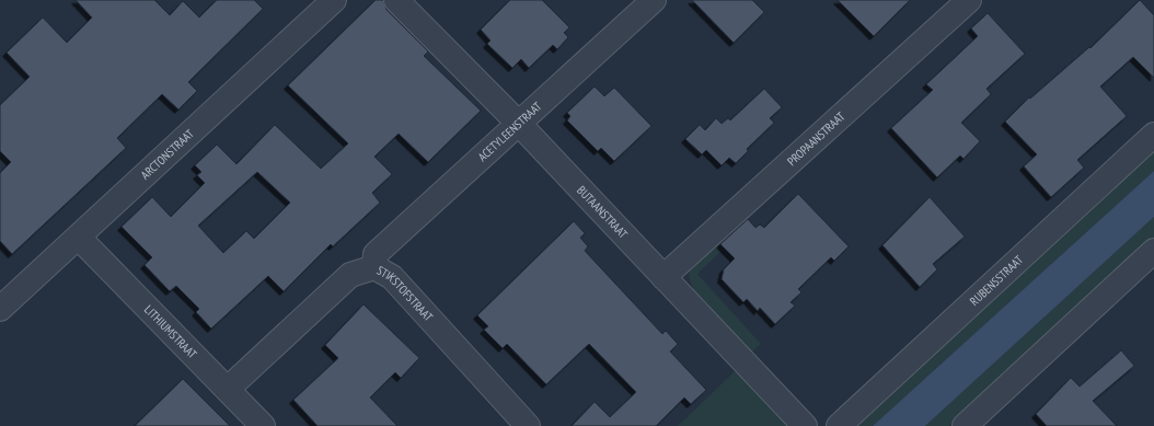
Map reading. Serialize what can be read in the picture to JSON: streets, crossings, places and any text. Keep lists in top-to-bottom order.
{
  "streets": {
    "street": [
      "ACETYLEENSTRAAT",
      "PROPAANSTRAAT",
      "ARCTONSTRAAT",
      "BUTAANSTRAAT",
      "RUBENSSTRAAT",
      "STIKSTOFSTRAAT",
      "LITHIUMSTRAAT"
    ]
  },
  "crossings": [
    ["ACETYLEENSTRAAT", "BUTAANSTRAAT"],
    ["ACETYLEENSTRAAT", "STIKSTOFSTRAAT"],
    ["PROPAANSTRAAT", "BUTAANSTRAAT"],
    ["ARCTONSTRAAT", "LITHIUMSTRAAT"],
    ["STIKSTOFSTRAAT", "LITHIUMSTRAAT"]
  ]
}
